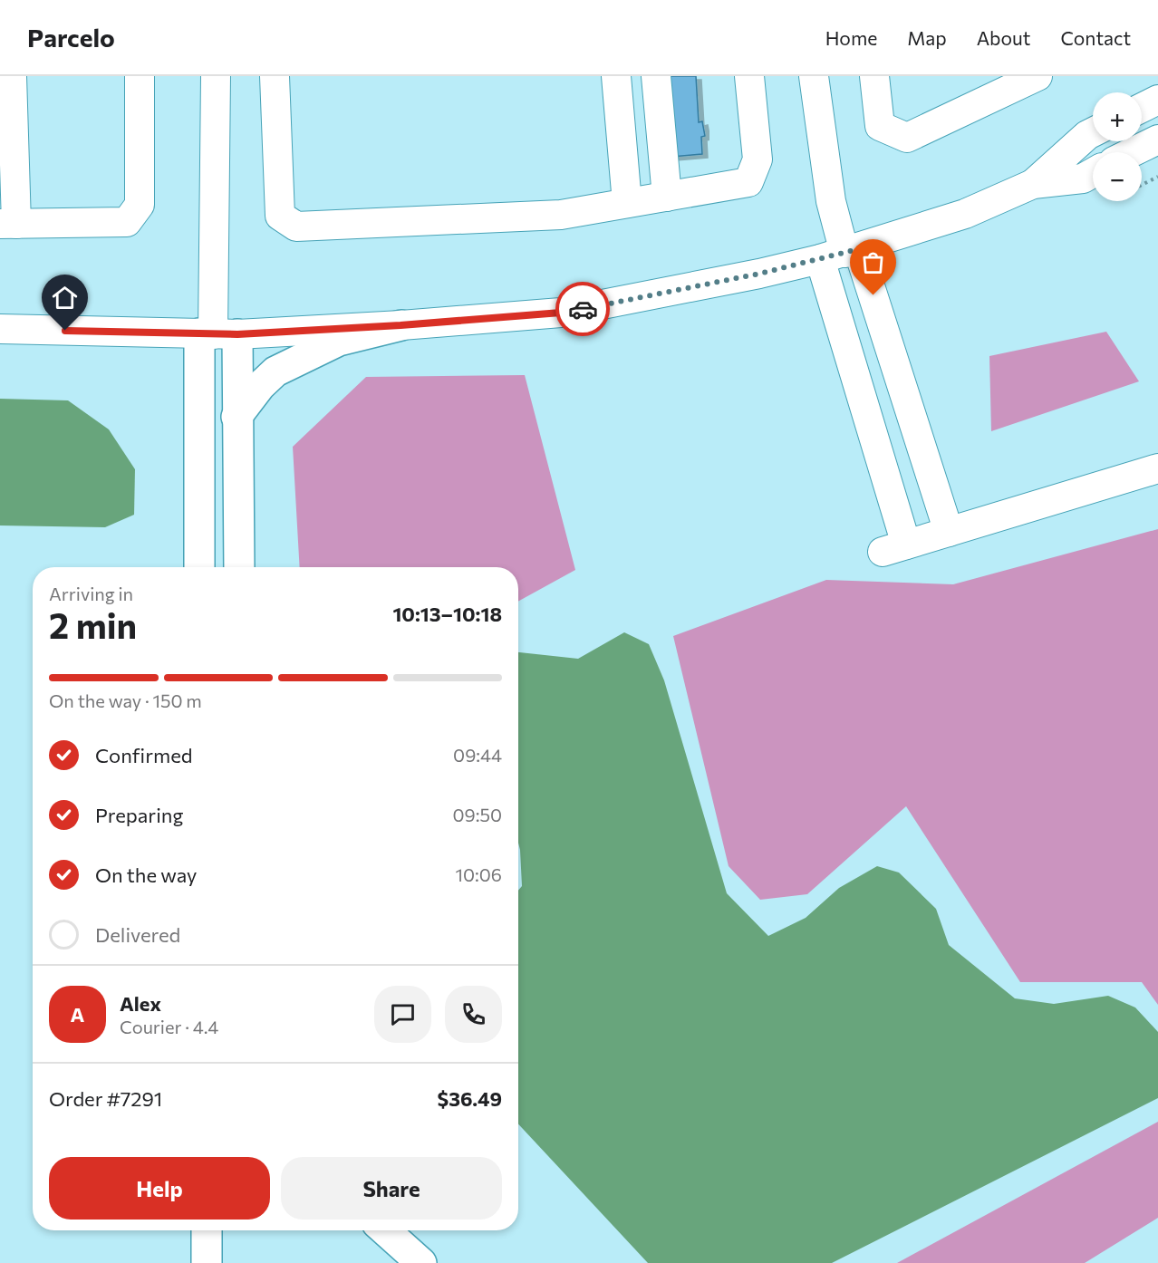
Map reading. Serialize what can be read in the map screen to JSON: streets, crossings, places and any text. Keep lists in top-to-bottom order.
{
  "page": {
    "header": "Parcelo",
    "nav": [
      "Home",
      "Map",
      "About",
      "Contact"
    ],
    "map_buttons": ["+", "−"],
    "heading": ["2 min", "Arriving in", "10:13–10:18"],
    "panel": [
      "Alex",
      "Courier · 4.4",
      "Order #7291",
      "$36.49"
    ],
    "bar": "On the way · 150 m",
    "list": [
      ["Confirmed", "09:44"],
      ["Preparing", "09:50"],
      ["On the way", "10:06"],
      "Delivered"
    ],
    "round": "A",
    "buttons": ["Help", "Share"]
  }
}
